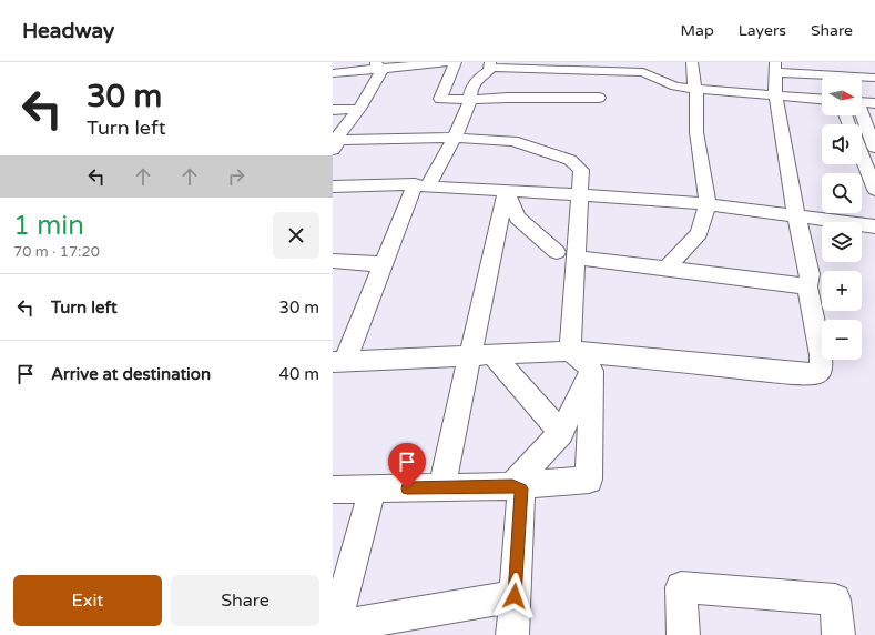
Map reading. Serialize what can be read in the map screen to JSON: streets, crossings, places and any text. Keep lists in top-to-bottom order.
{
  "north": "right",
  "page": {
    "header": "Headway",
    "nav": ["Map", "Layers", "Share"],
    "turn": ["30 m", "Turn left"],
    "map_buttons": ["+", "−"],
    "heading": ["1 min", "70 m · 17:20"],
    "list": [
      {
        "name": "Turn left",
        "value": "30 m"
      },
      {
        "name": "Arrive at destination",
        "value": "40 m"
      }
    ],
    "buttons": ["Exit", "Share"]
  }
}
